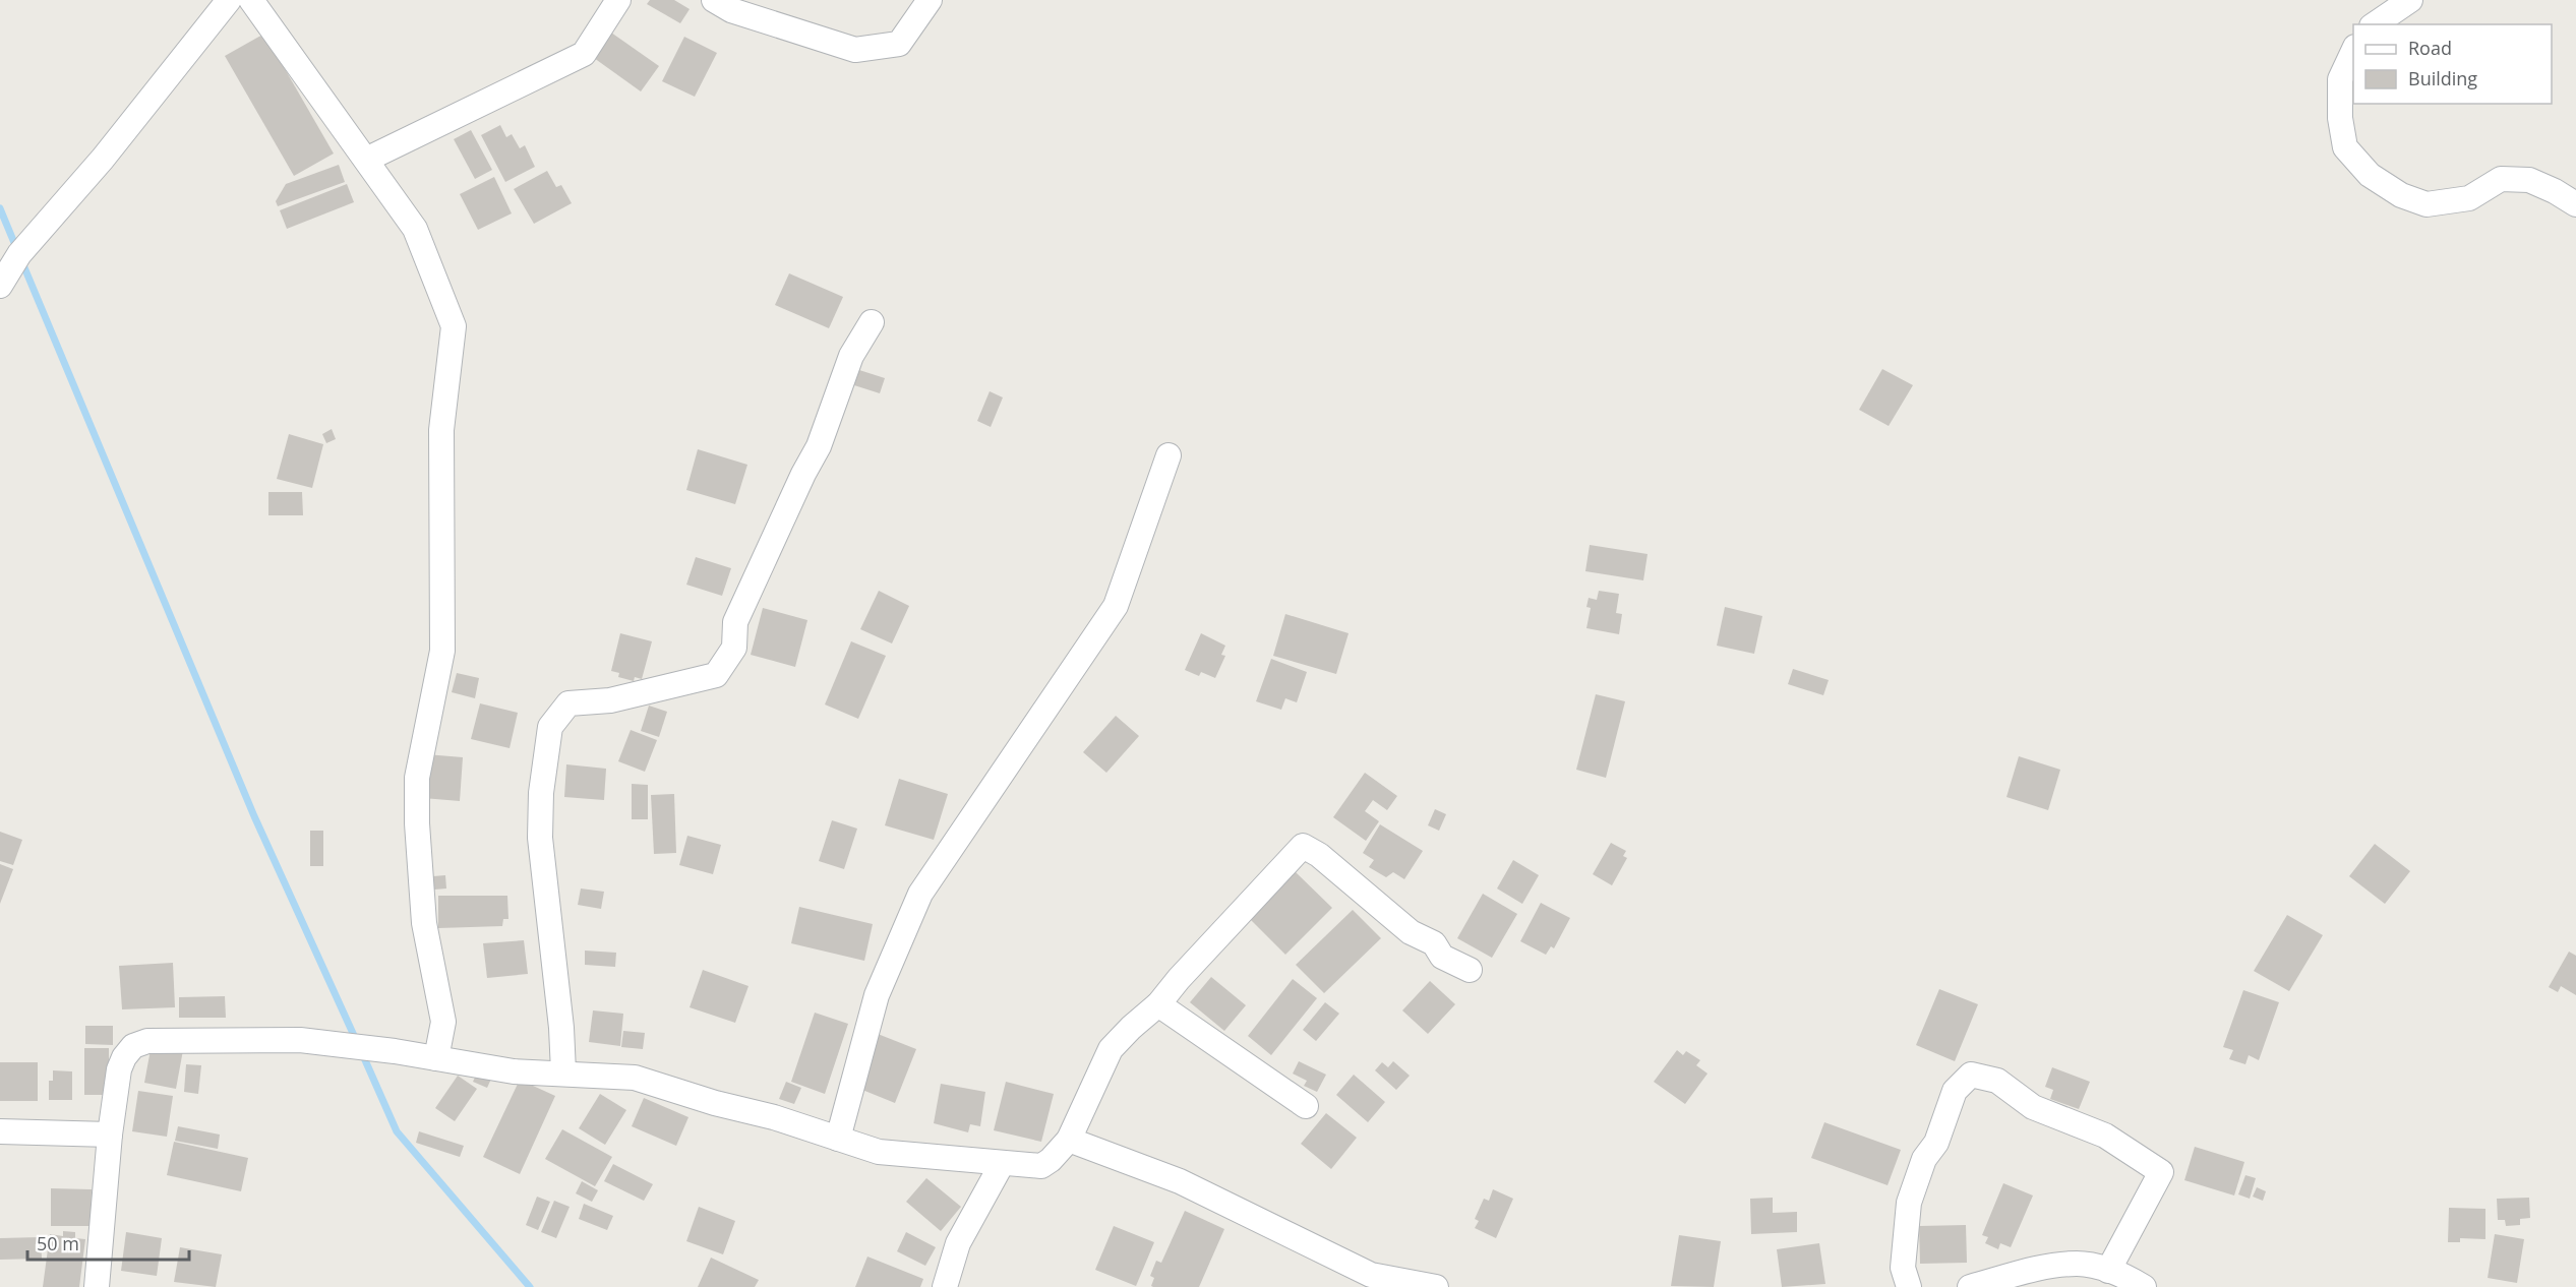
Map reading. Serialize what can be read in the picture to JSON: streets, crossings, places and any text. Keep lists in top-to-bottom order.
{
  "legend": ["Road", "Building"],
  "scale_bar": "50 m"
}
